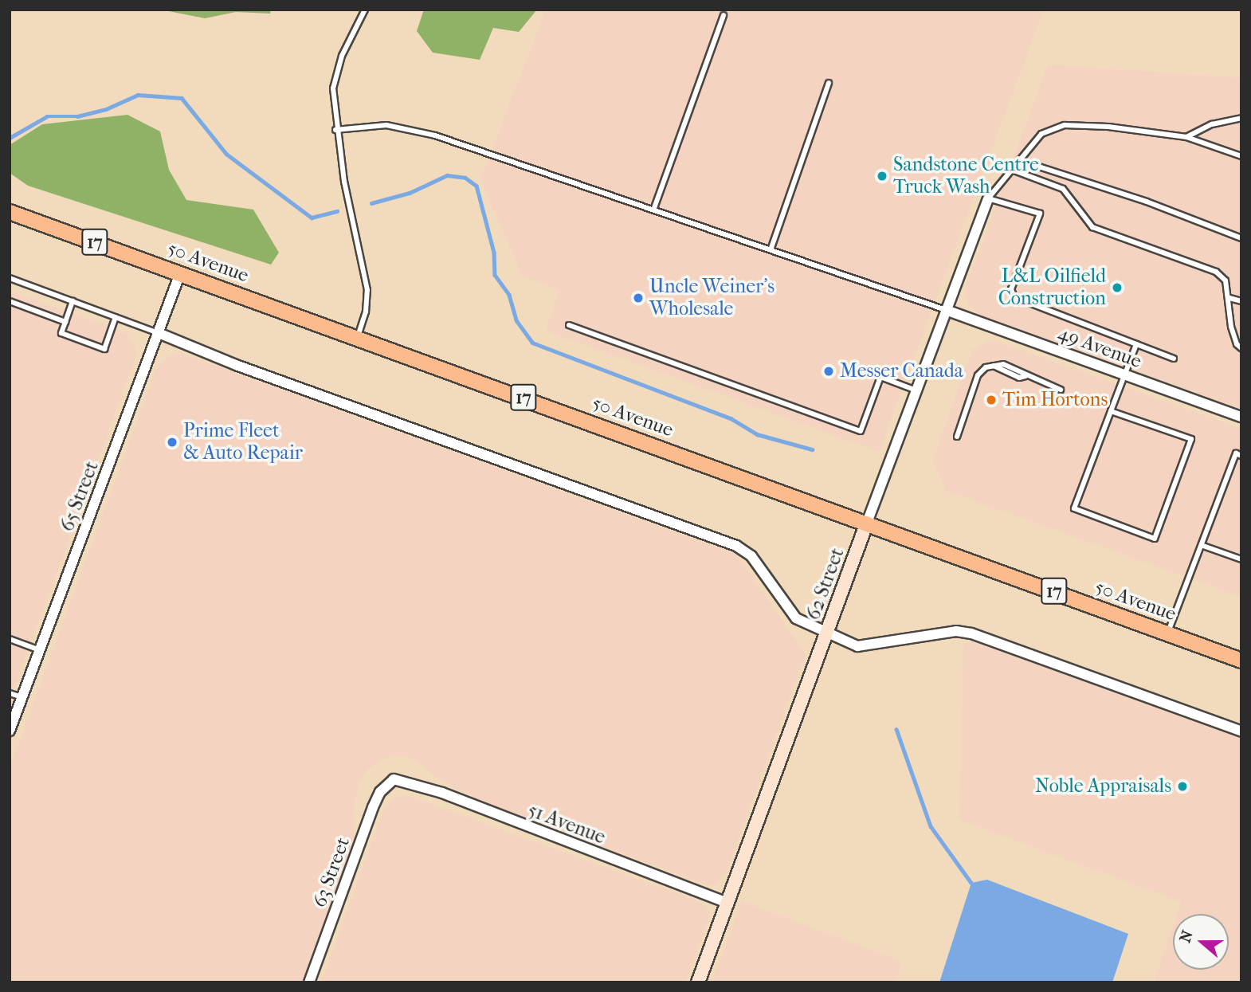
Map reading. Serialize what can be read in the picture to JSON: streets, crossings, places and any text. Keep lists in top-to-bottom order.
{
  "streets": {
    "main road": ["17", "50 Avenue", "62 Street"],
    "street": [
      "49 Avenue",
      "65 Street",
      "51 Avenue",
      "63 Street"
    ]
  },
  "crossings": [
    ["50 Avenue", "65 Street"],
    ["50 Avenue", "62 Street"],
    ["49 Avenue", "62 Street"],
    ["62 Street", "51 Avenue"],
    ["51 Avenue", "63 Street"]
  ],
  "places": [
    "Sandstone Centre Truck Wash",
    "L&L Oilfield Construction",
    "Uncle Weiner's Wholesale",
    "Messer Canada",
    "Tim Hortons",
    "Prime Fleet & Auto Repair",
    "Noble Appraisals"
  ],
  "north": "left"
}
